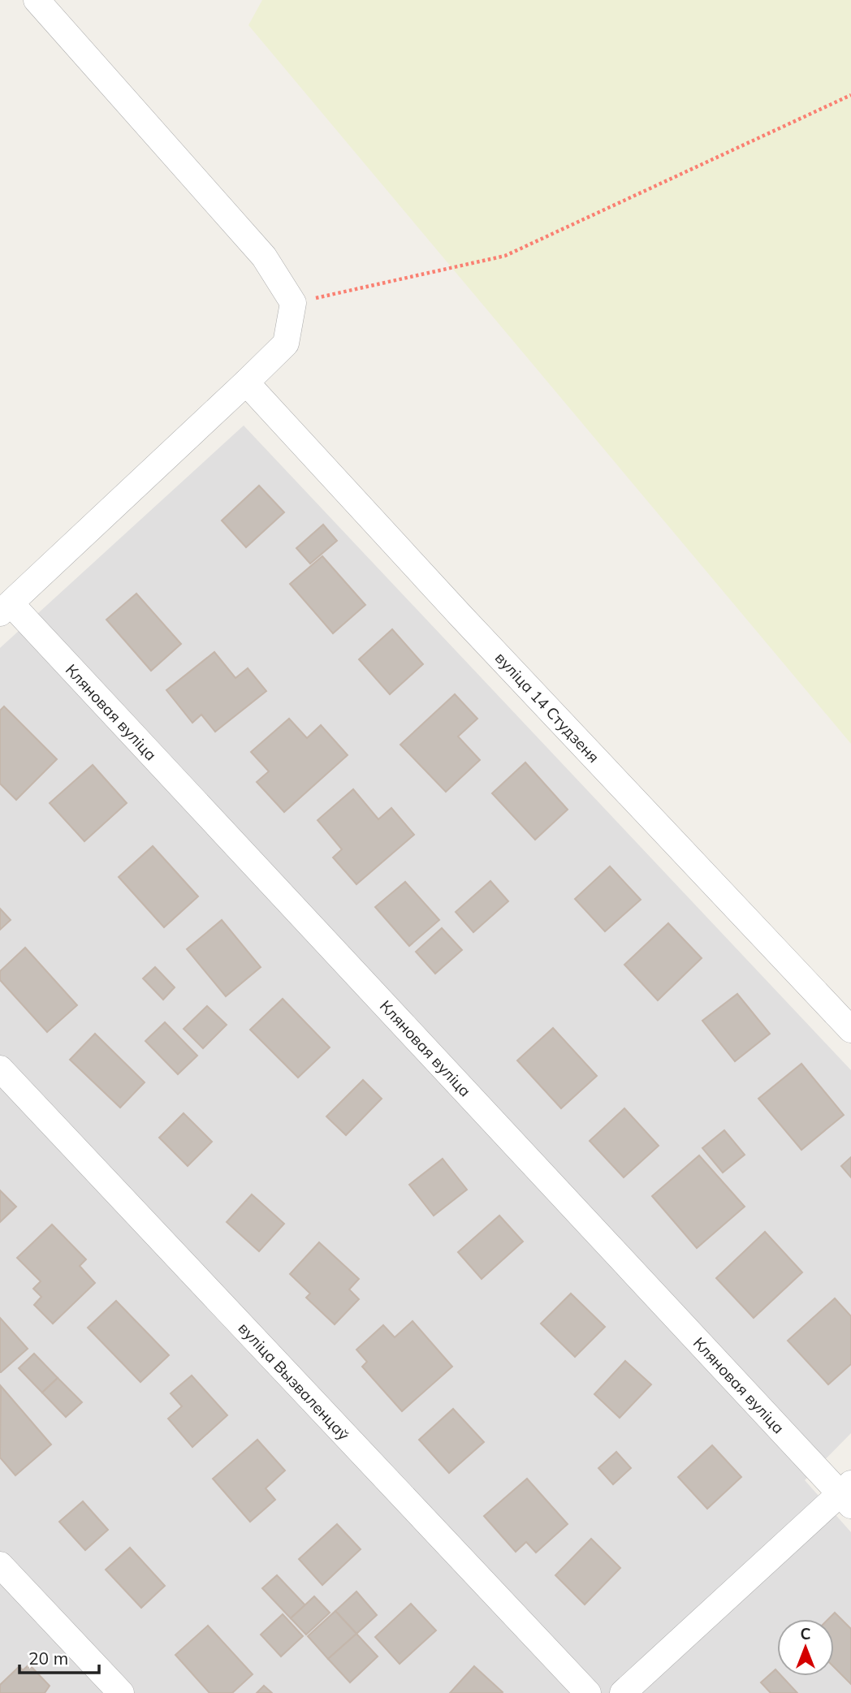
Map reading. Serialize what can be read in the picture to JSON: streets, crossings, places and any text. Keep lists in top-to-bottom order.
{
  "streets": {
    "street": ["вуліца 14 Студзеня", "Кляновая вуліца", "вуліца Вызваленцаў"]
  },
  "scale_bar": "20 m",
  "north": "top"
}
